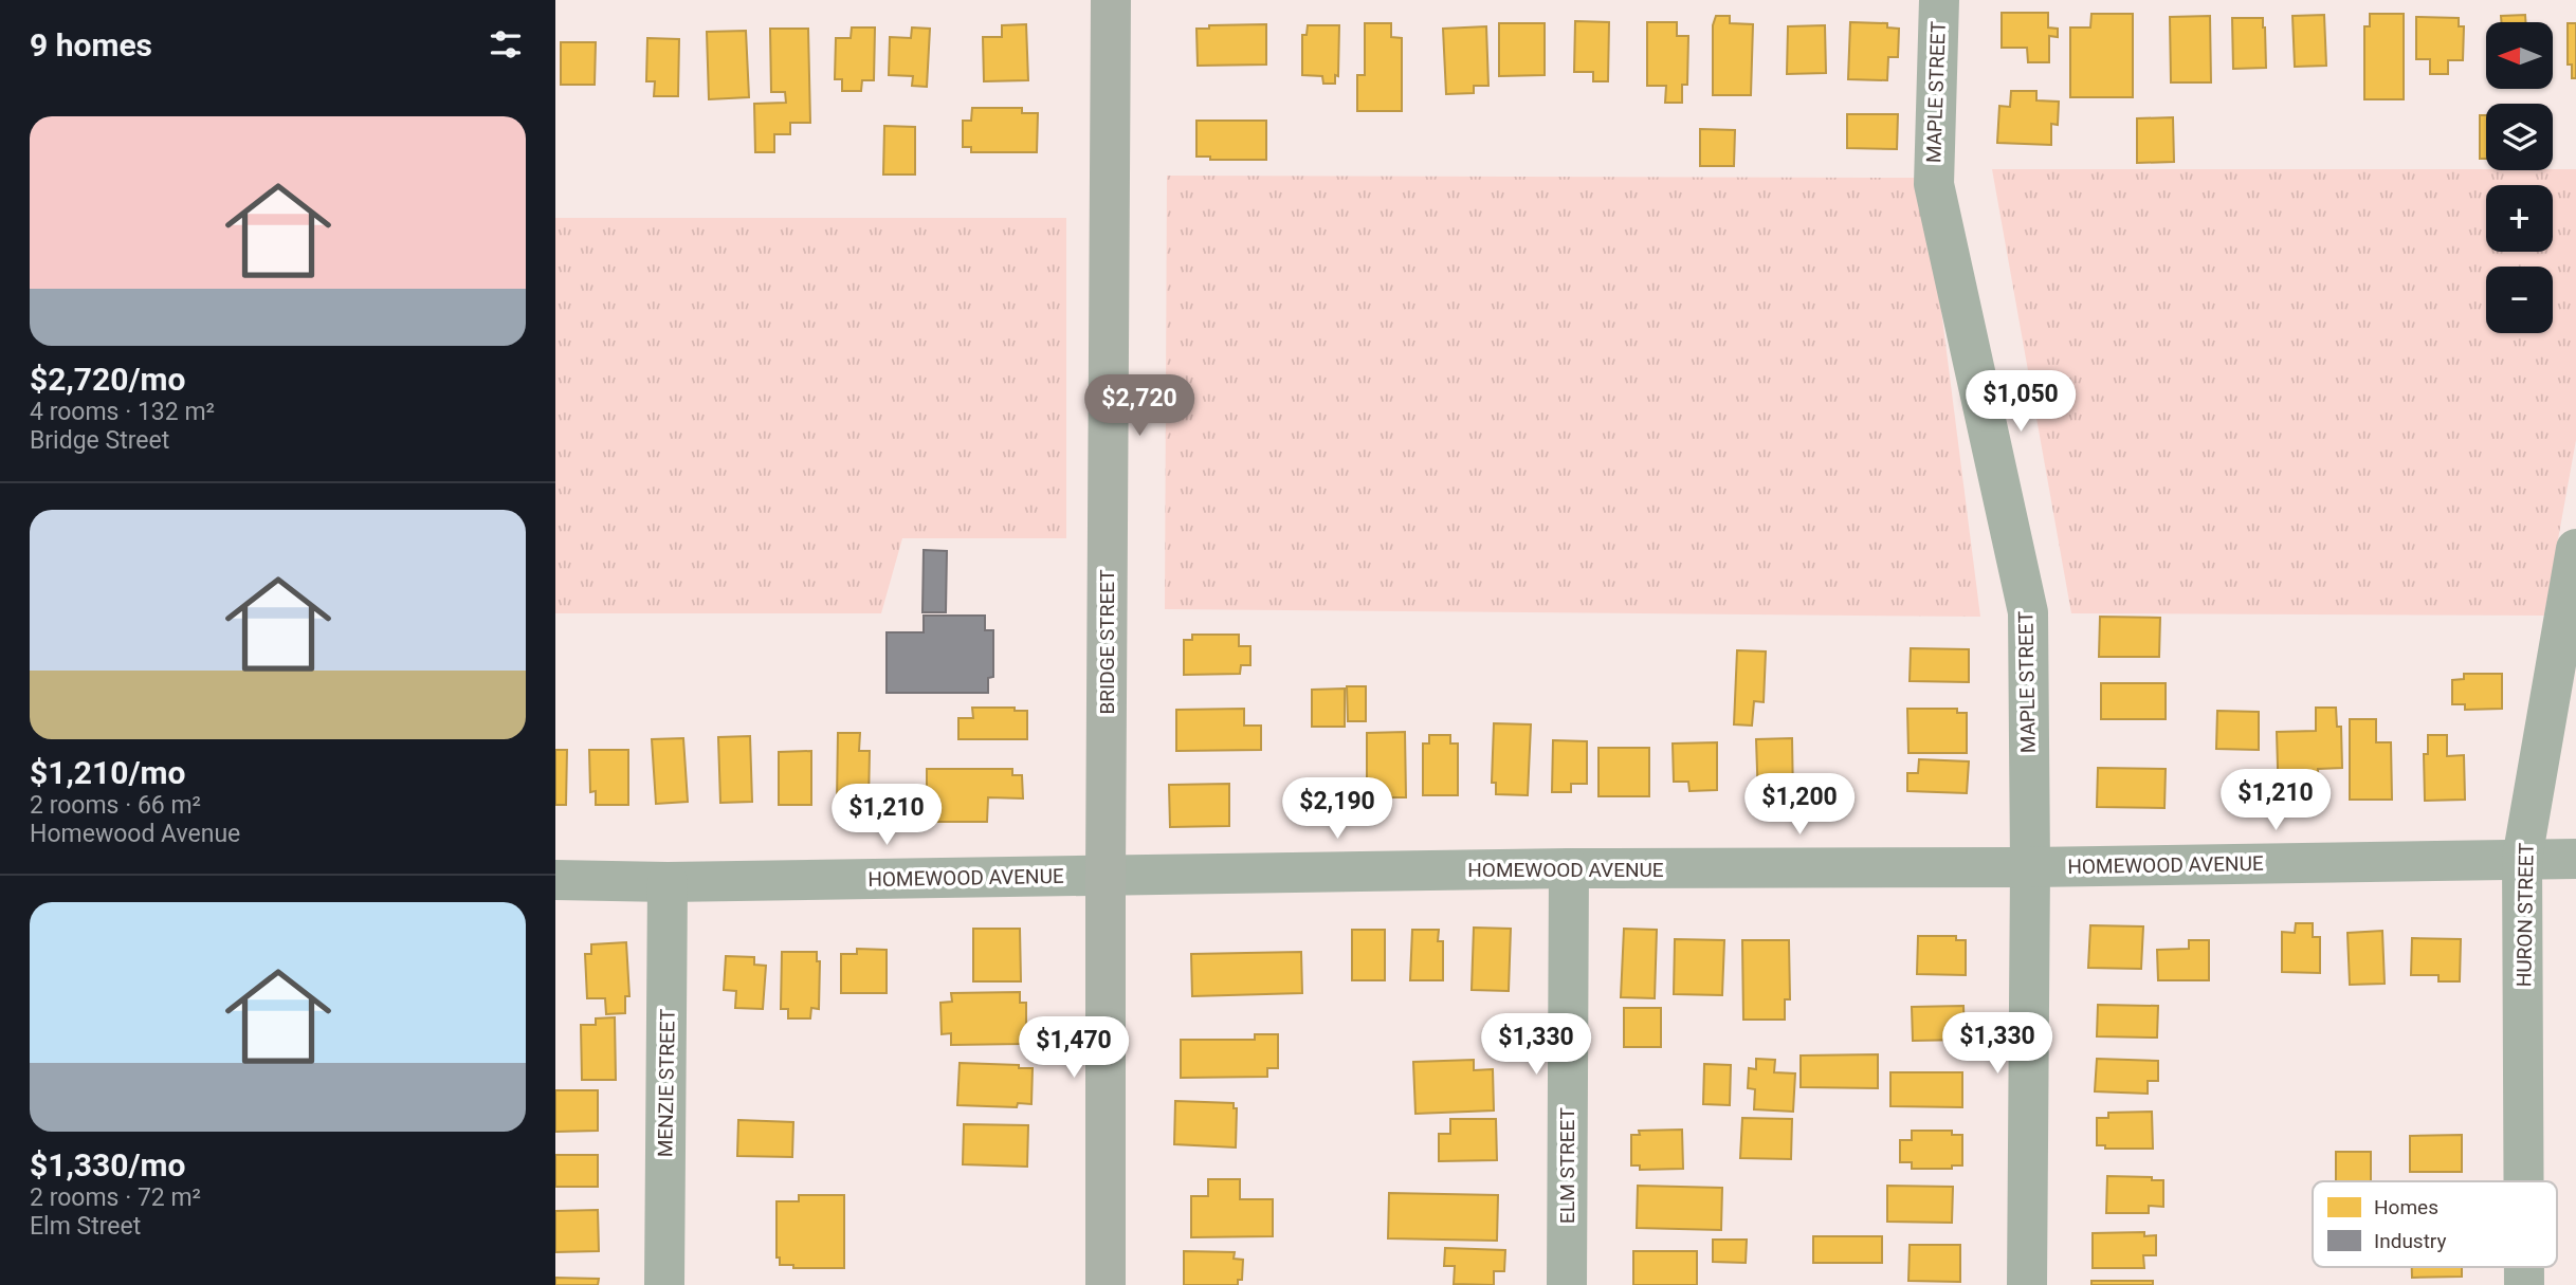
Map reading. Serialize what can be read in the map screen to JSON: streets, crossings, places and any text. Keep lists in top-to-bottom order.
{
  "streets": {
    "main road": ["BRIDGE STREET"],
    "street": [
      "MAPLE STREET",
      "HOMEWOOD AVENUE",
      "HURON STREET",
      "MENZIE STREET",
      "ELM STREET"
    ]
  },
  "crossings": [
    ["MAPLE STREET", "HOMEWOOD AVENUE"],
    ["BRIDGE STREET", "HOMEWOOD AVENUE"],
    ["HOMEWOOD AVENUE", "HURON STREET"],
    ["HOMEWOOD AVENUE", "MENZIE STREET"],
    ["HOMEWOOD AVENUE", "ELM STREET"]
  ],
  "legend": ["Homes", "Industry"],
  "north": "left",
  "page": {
    "heading": "9 homes",
    "map_buttons": ["+", "−"],
    "list": [
      {
        "name": "$2,720/mo",
        "note": "4 rooms · 132 m² · Bridge Street"
      },
      {
        "name": "$1,210/mo",
        "note": "2 rooms · 66 m² · Homewood Avenue"
      },
      {
        "name": "$1,330/mo",
        "note": "2 rooms · 72 m² · Elm Street"
      }
    ],
    "price": [
      "$1,050",
      "$2,720",
      "$1,210",
      "$1,200",
      "$2,190",
      "$1,210",
      "$1,330",
      "$1,330",
      "$1,470"
    ]
  }
}
